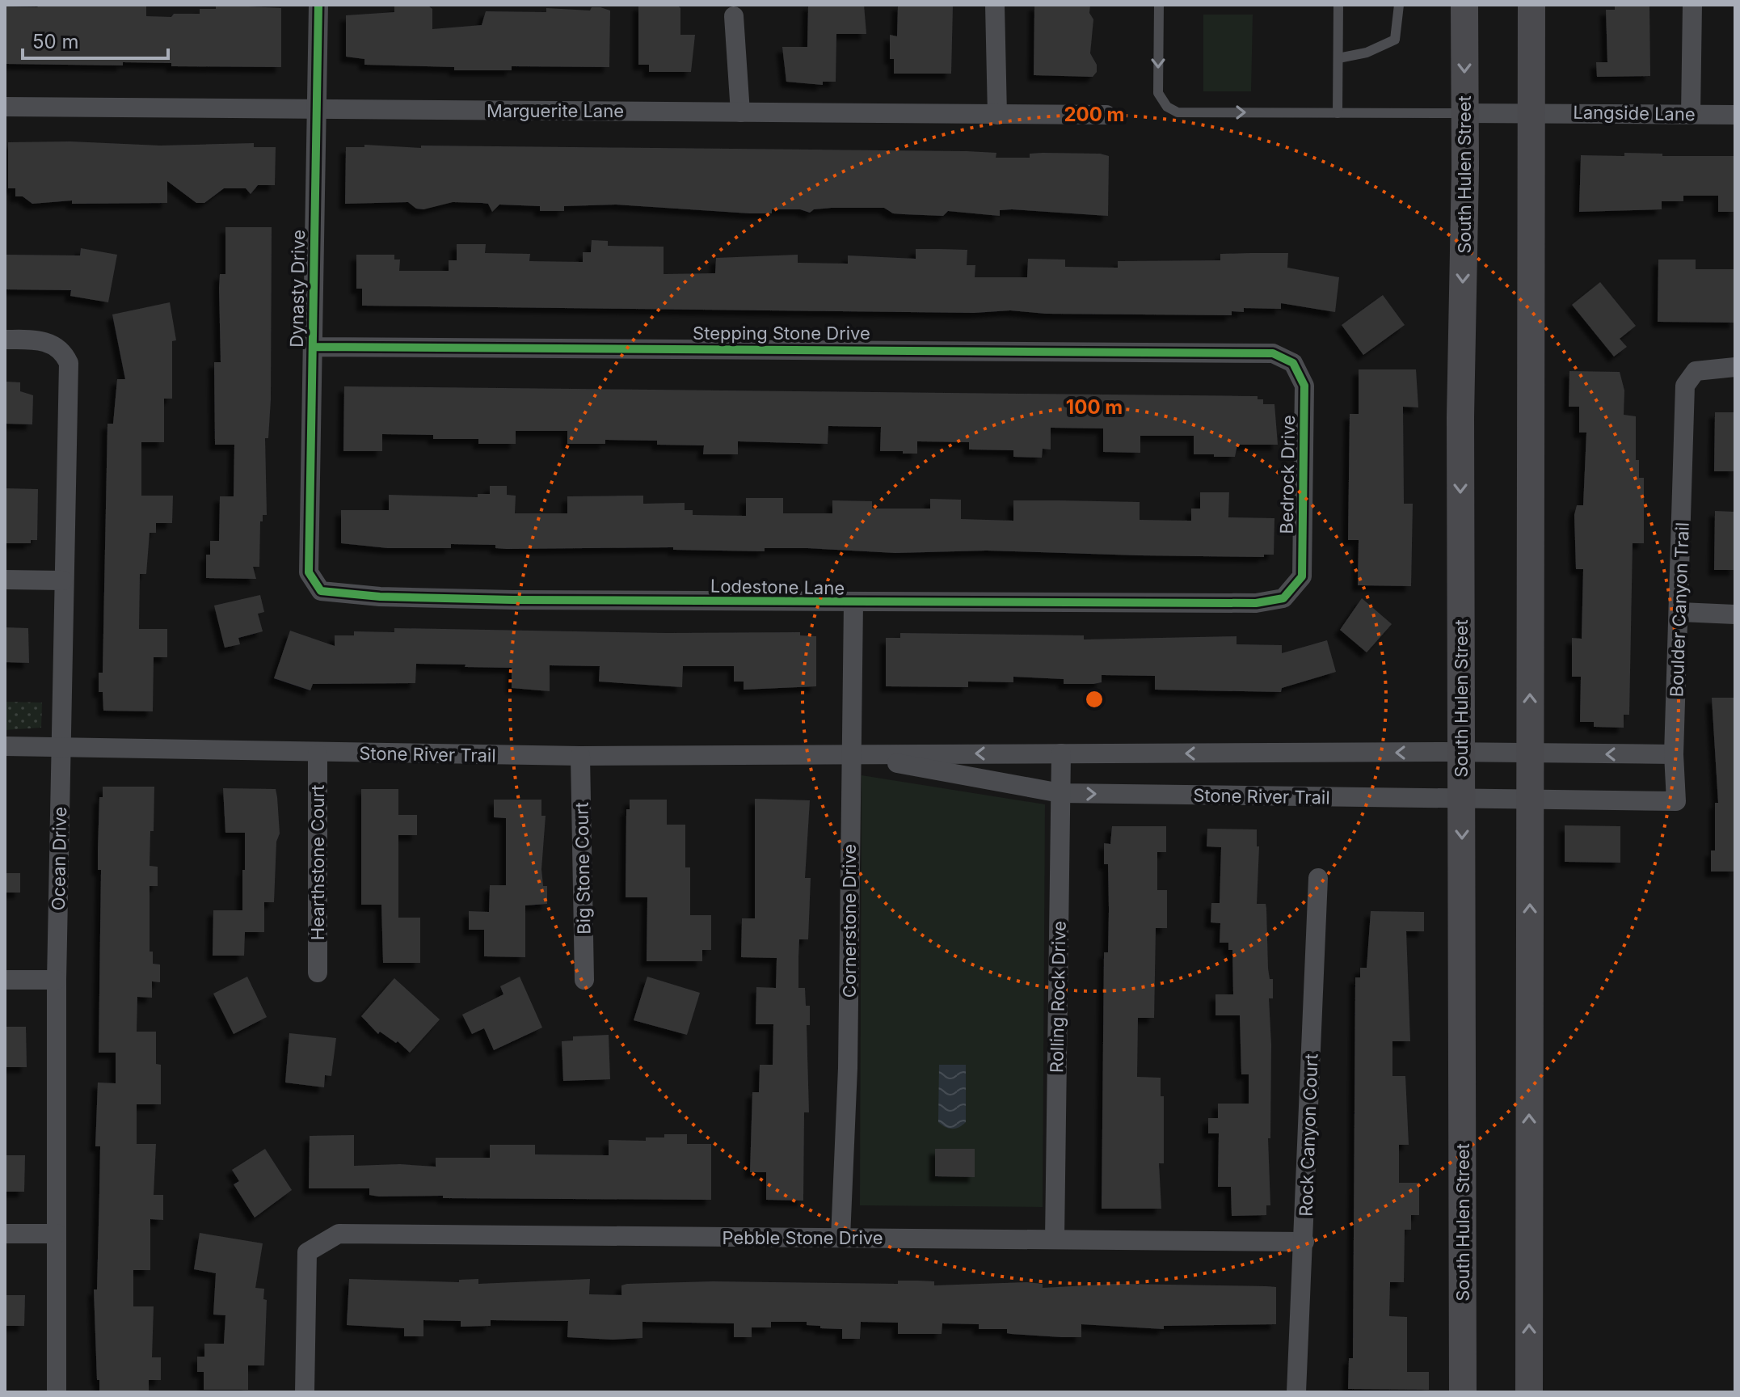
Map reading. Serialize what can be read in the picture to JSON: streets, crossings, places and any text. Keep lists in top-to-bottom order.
{
  "streets": {
    "main road": ["South Hulen Street"],
    "street": [
      "Marguerite Lane",
      "Langside Lane",
      "Dynasty Drive",
      "Stepping Stone Drive",
      "Bedrock Drive",
      "Lodestone Lane",
      "Boulder Canyon Trail",
      "Stone River Trail",
      "Ocean Drive",
      "Hearthstone Court",
      "Big Stone Court",
      "Cornerstone Drive",
      "Rolling Rock Drive",
      "Rock Canyon Court",
      "Pebble Stone Drive"
    ]
  },
  "crossings": [
    ["Marguerite Lane", "Dynasty Drive"],
    ["Langside Lane", "South Hulen Street"],
    ["South Hulen Street", "Stone River Trail"],
    ["Dynasty Drive", "Stepping Stone Drive"],
    ["Dynasty Drive", "Lodestone Lane"],
    ["Stepping Stone Drive", "Bedrock Drive"],
    ["Bedrock Drive", "Lodestone Lane"],
    ["Lodestone Lane", "Cornerstone Drive"],
    ["Boulder Canyon Trail", "Stone River Trail"],
    ["Stone River Trail", "Ocean Drive"],
    ["Stone River Trail", "Hearthstone Court"],
    ["Stone River Trail", "Big Stone Court"],
    ["Stone River Trail", "Cornerstone Drive"],
    ["Stone River Trail", "Rolling Rock Drive"],
    ["Cornerstone Drive", "Pebble Stone Drive"],
    ["Rolling Rock Drive", "Pebble Stone Drive"],
    ["Rock Canyon Court", "Pebble Stone Drive"]
  ],
  "scale_bar": "50 m",
  "rings": ["200 m", "100 m"]
}
